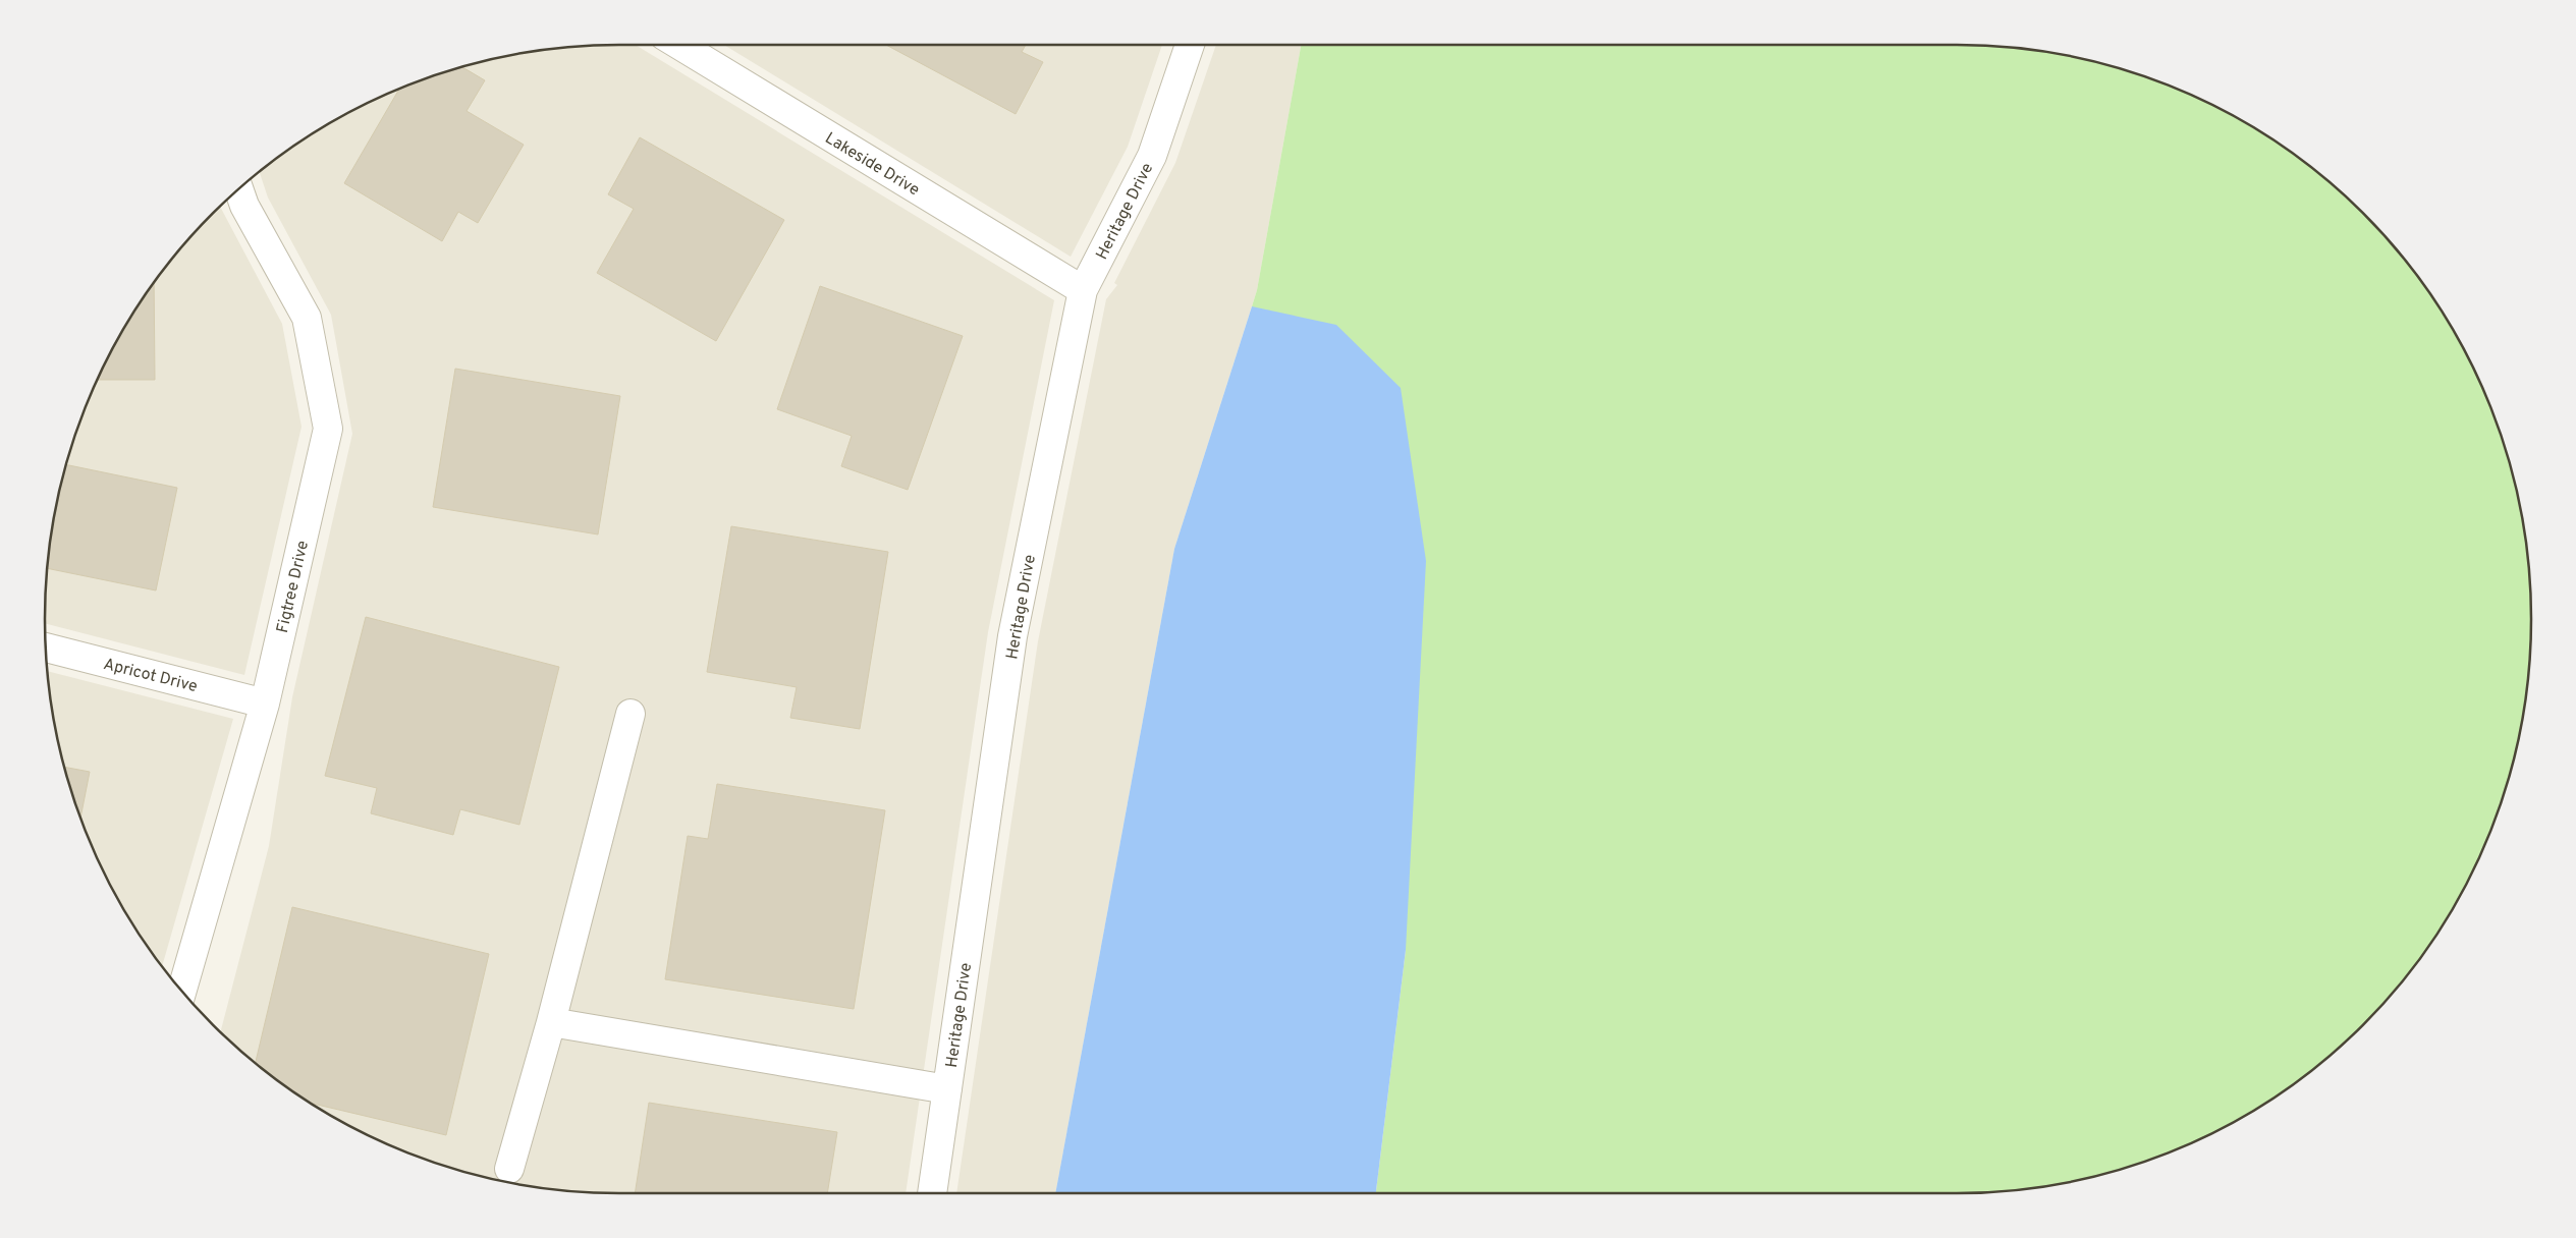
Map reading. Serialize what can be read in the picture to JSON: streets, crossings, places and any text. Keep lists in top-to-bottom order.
{
  "streets": {
    "street": [
      "Lakeside Drive",
      "Heritage Drive",
      "Figtree Drive",
      "Apricot Drive"
    ]
  },
  "crossings": [
    ["Lakeside Drive", "Heritage Drive"],
    ["Figtree Drive", "Apricot Drive"]
  ]
}
